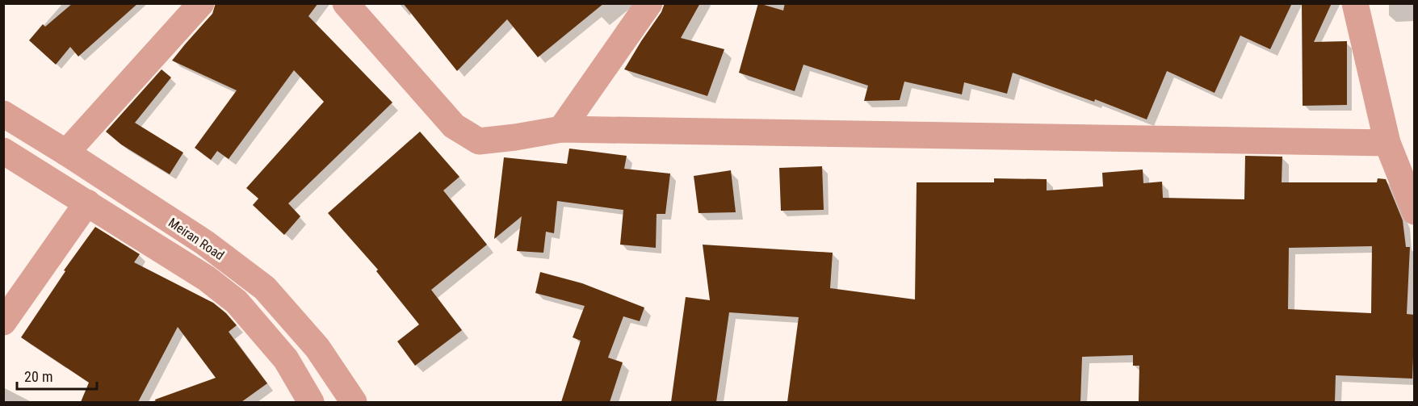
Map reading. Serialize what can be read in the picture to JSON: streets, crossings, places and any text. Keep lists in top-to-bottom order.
{
  "streets": {
    "street": ["Meiran Road"]
  },
  "scale_bar": "20 m"
}
